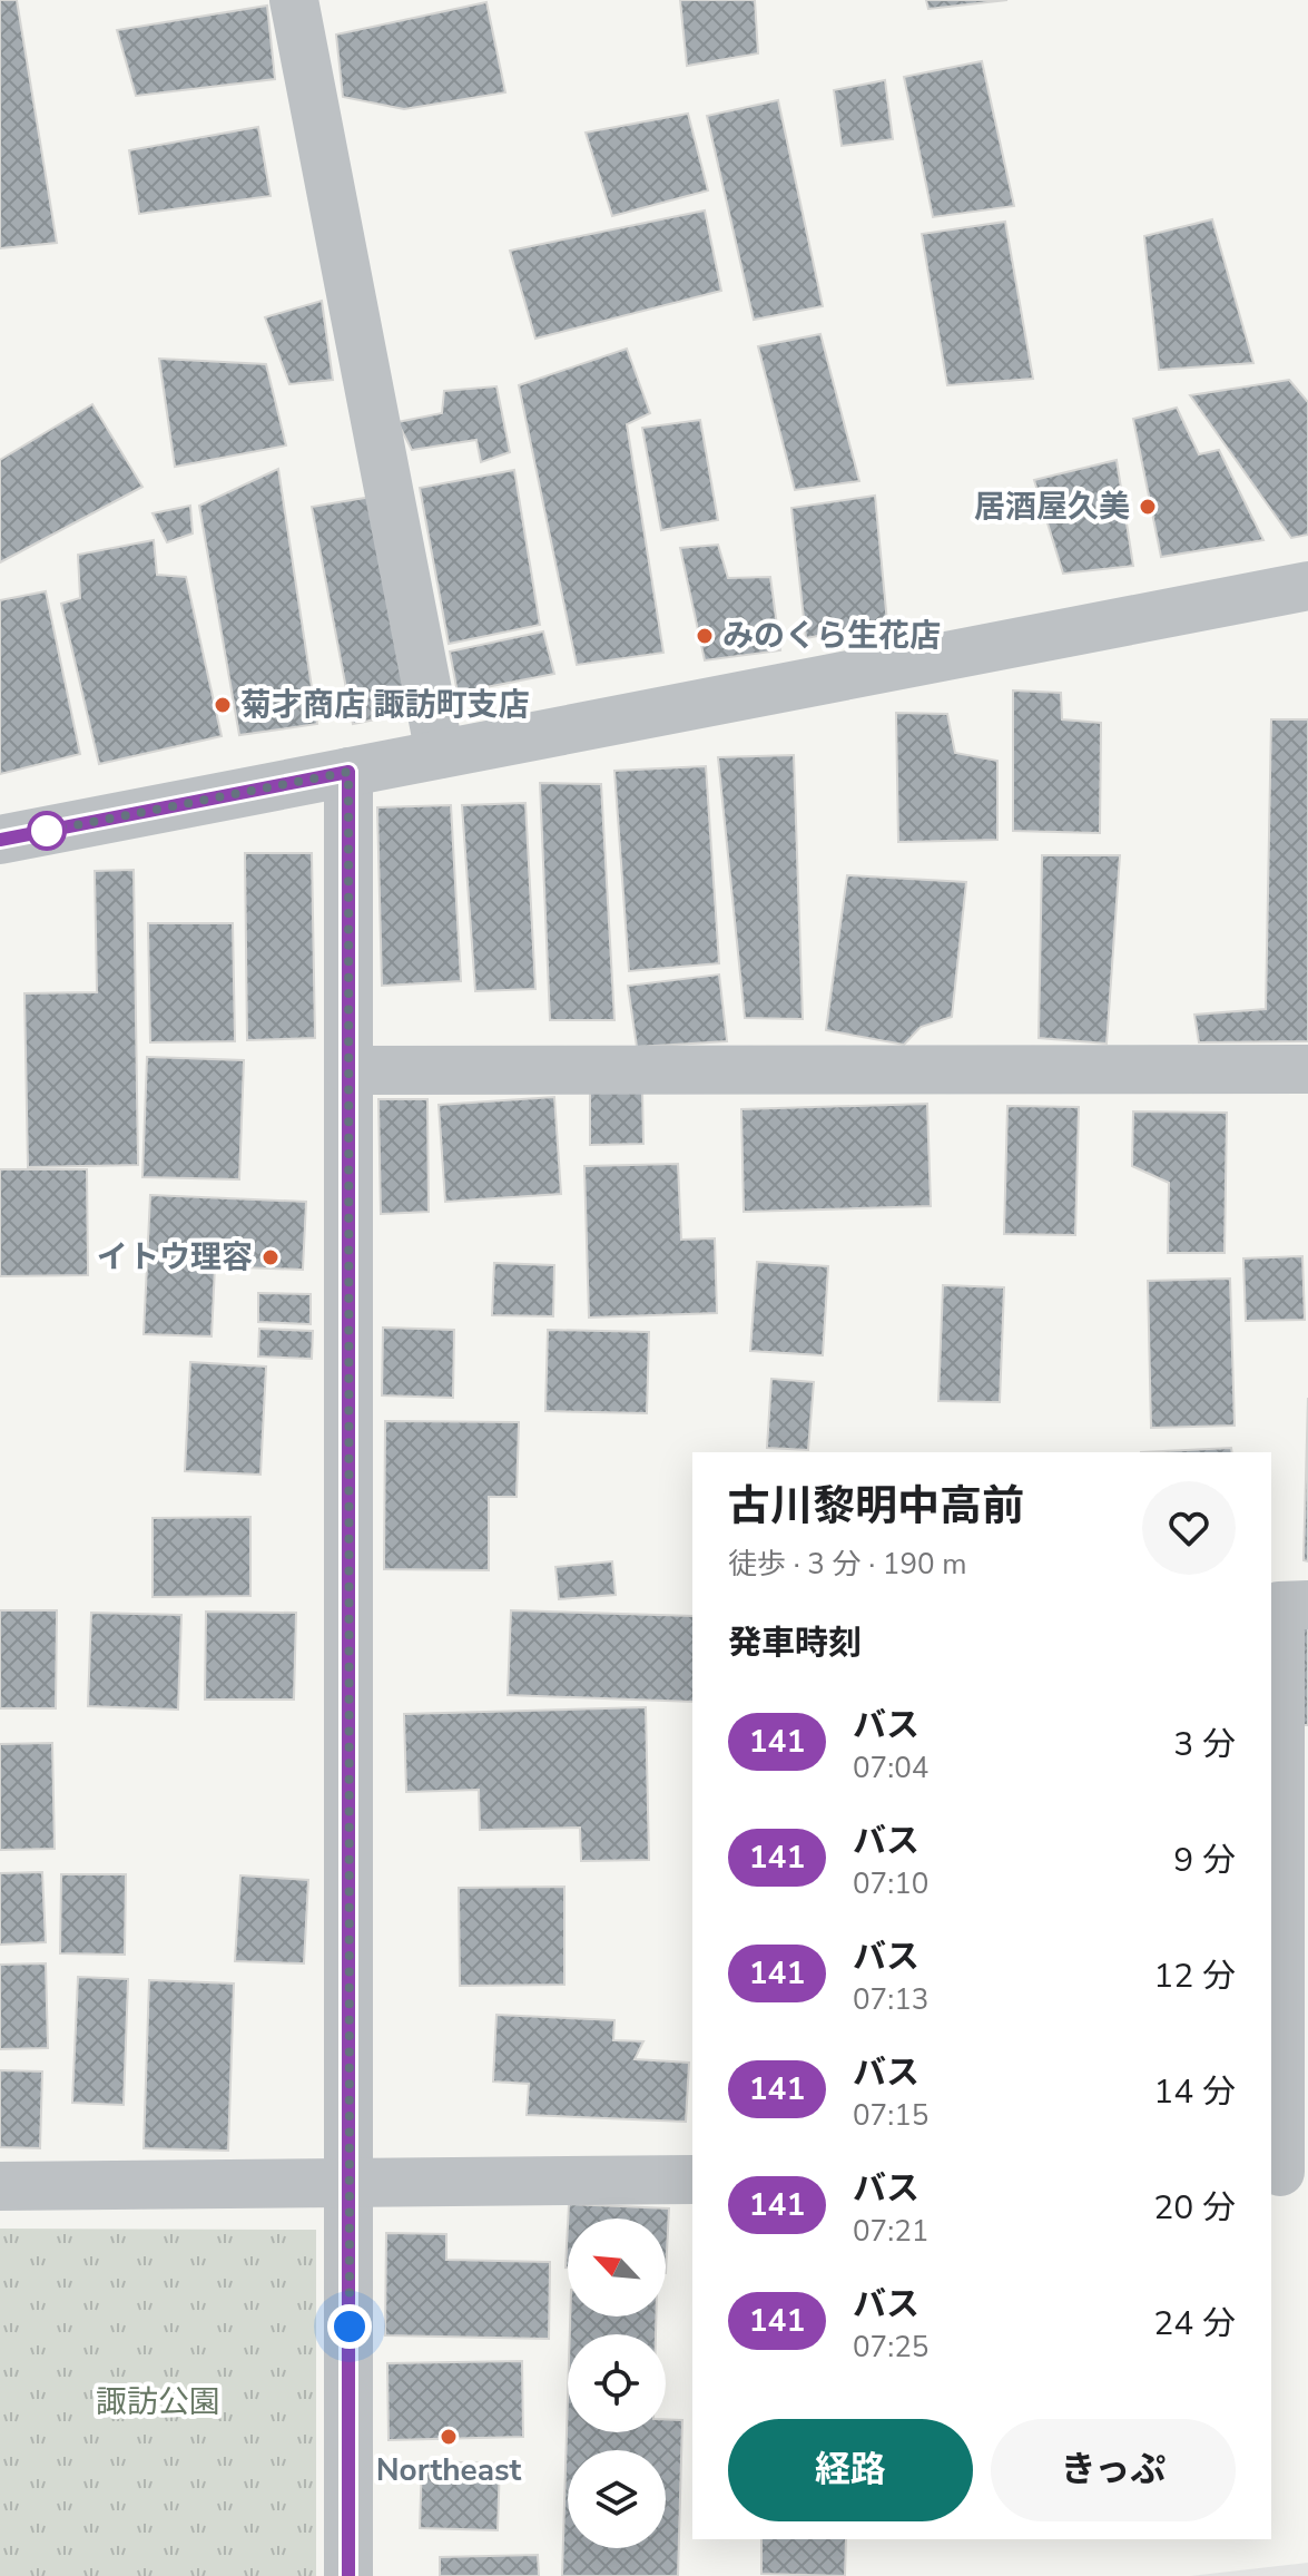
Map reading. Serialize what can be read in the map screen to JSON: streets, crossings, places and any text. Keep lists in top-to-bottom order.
{
  "parks": ["諏訪公園"],
  "places": [
    "居酒屋久美",
    "みのくら生花店",
    "菊才商店 諏訪町支店",
    "イトウ理容",
    "Northeast"
  ],
  "lines": ["bus line 141"],
  "north": "top left",
  "page": {
    "heading": [
      ["古川黎明中高前", "徒歩 · 3 分 · 190 m"],
      "発車時刻"
    ],
    "list": [
      {
        "mark": "141",
        "name": "バス",
        "note": "07:04",
        "value": "3 分"
      },
      {
        "mark": "141",
        "name": "バス",
        "note": "07:10",
        "value": "9 分"
      },
      {
        "mark": "141",
        "name": "バス",
        "note": "07:13",
        "value": "12 分"
      },
      {
        "mark": "141",
        "name": "バス",
        "note": "07:15",
        "value": "14 分"
      },
      {
        "mark": "141",
        "name": "バス",
        "note": "07:21",
        "value": "20 分"
      },
      {
        "mark": "141",
        "name": "バス",
        "note": "07:25",
        "value": "24 分"
      }
    ],
    "buttons": ["経路", "きっぷ"]
  }
}
